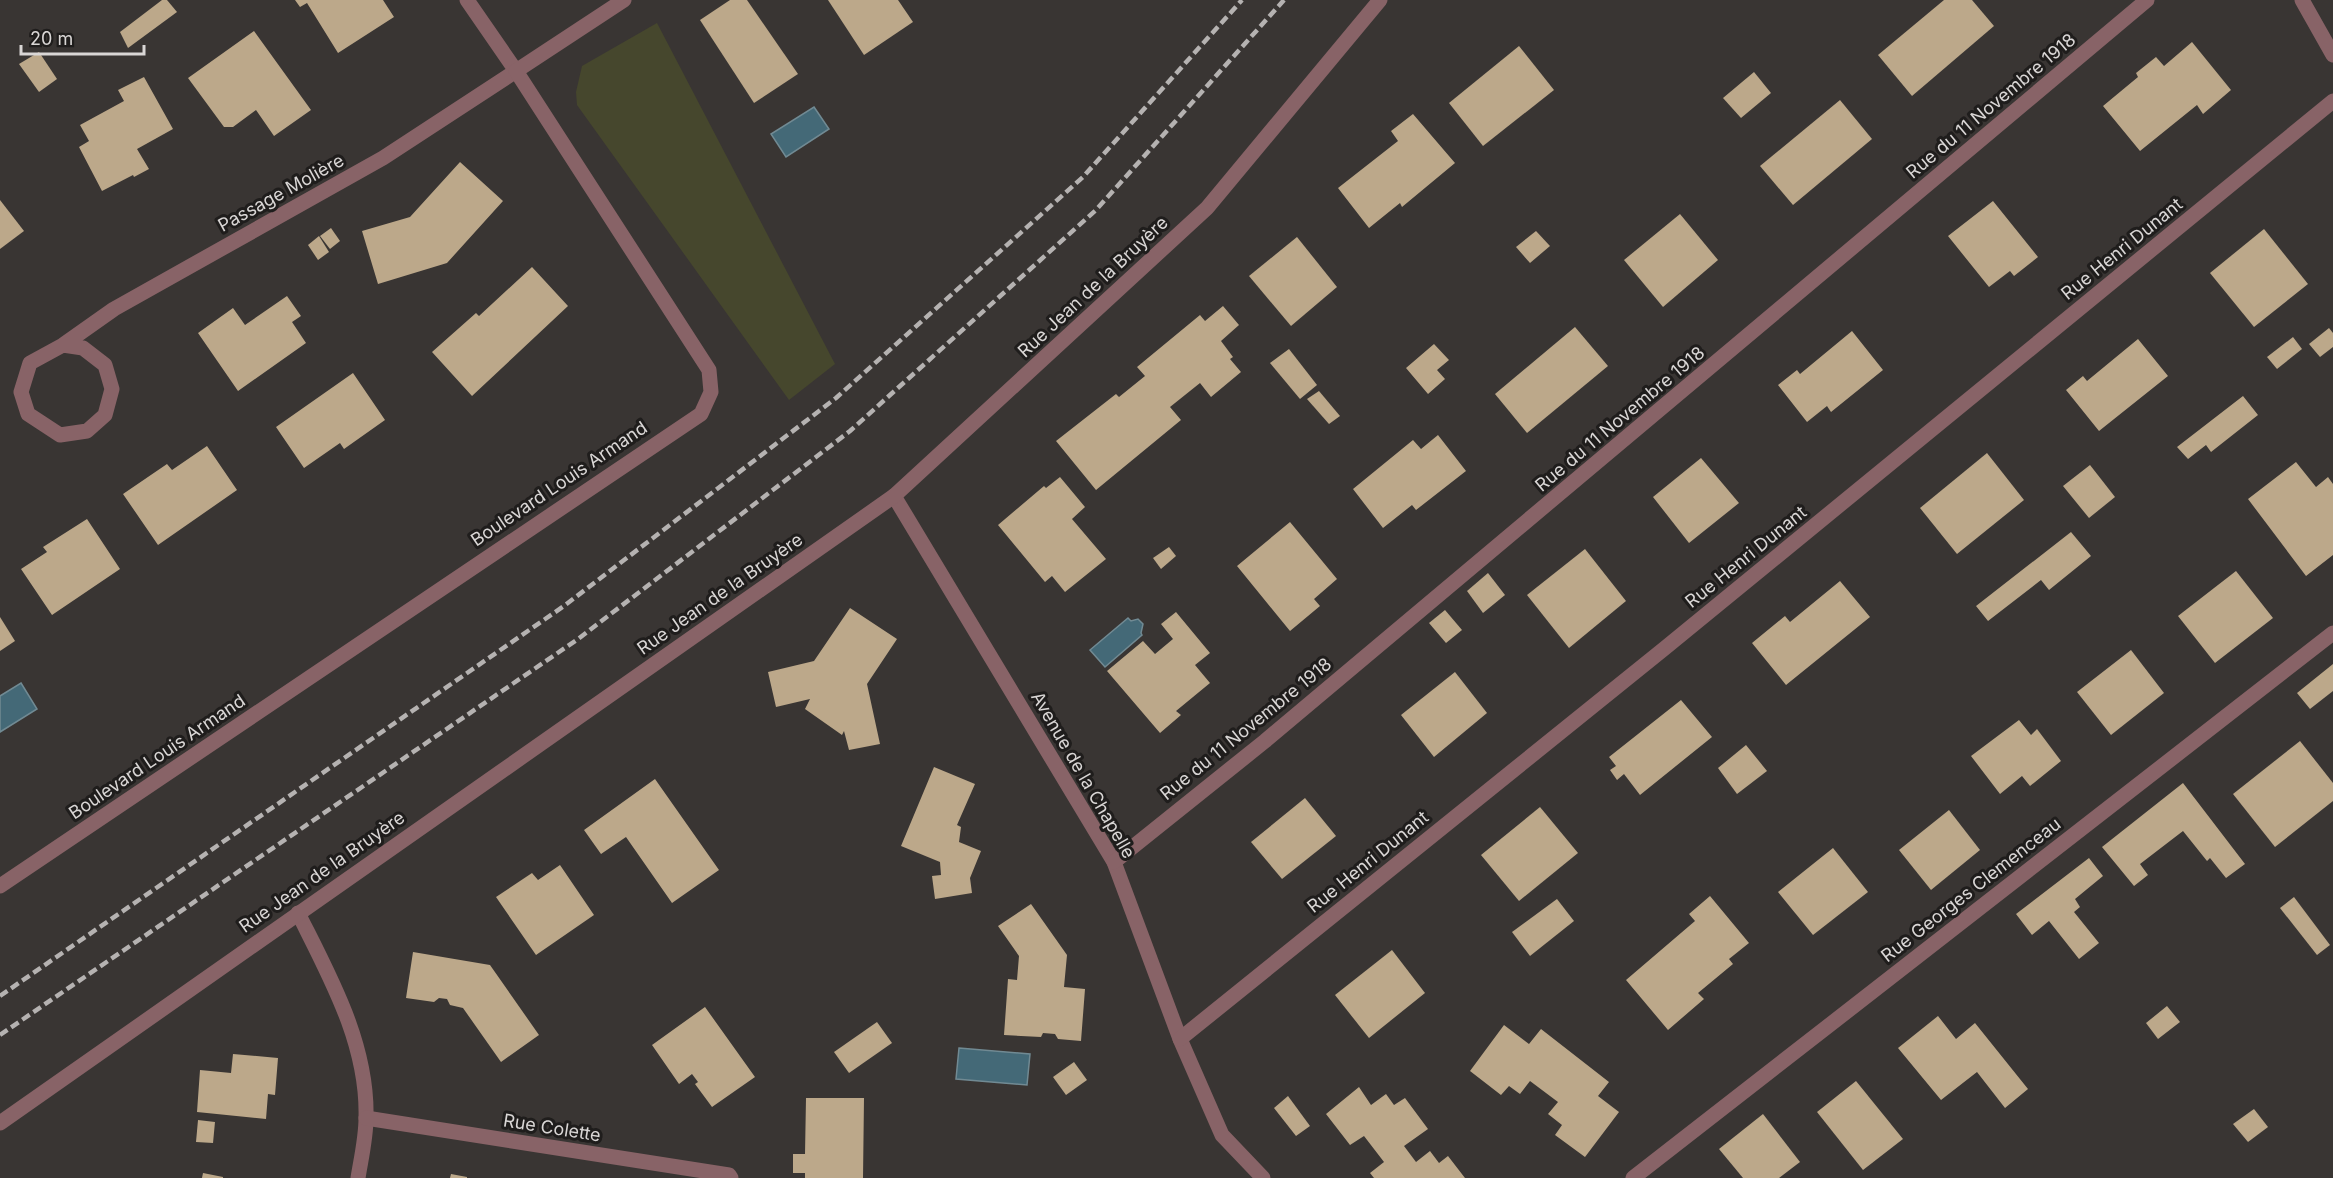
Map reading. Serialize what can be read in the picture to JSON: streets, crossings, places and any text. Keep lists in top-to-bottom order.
{
  "streets": {
    "street": [
      "Rue du 11 Novembre 1918",
      "Passage Molière",
      "Rue Henri Dunant",
      "Rue Jean de la Bruyère",
      "Boulevard Louis Armand",
      "Avenue de la Chapelle",
      "Rue Georges Clemenceau",
      "Rue Colette"
    ]
  },
  "crossings": [
    ["Rue du 11 Novembre 1918", "Avenue de la Chapelle"],
    ["Passage Molière", "Boulevard Louis Armand"],
    ["Rue Henri Dunant", "Avenue de la Chapelle"],
    ["Rue Jean de la Bruyère", "Avenue de la Chapelle"]
  ],
  "scale_bar": "20 m"
}
